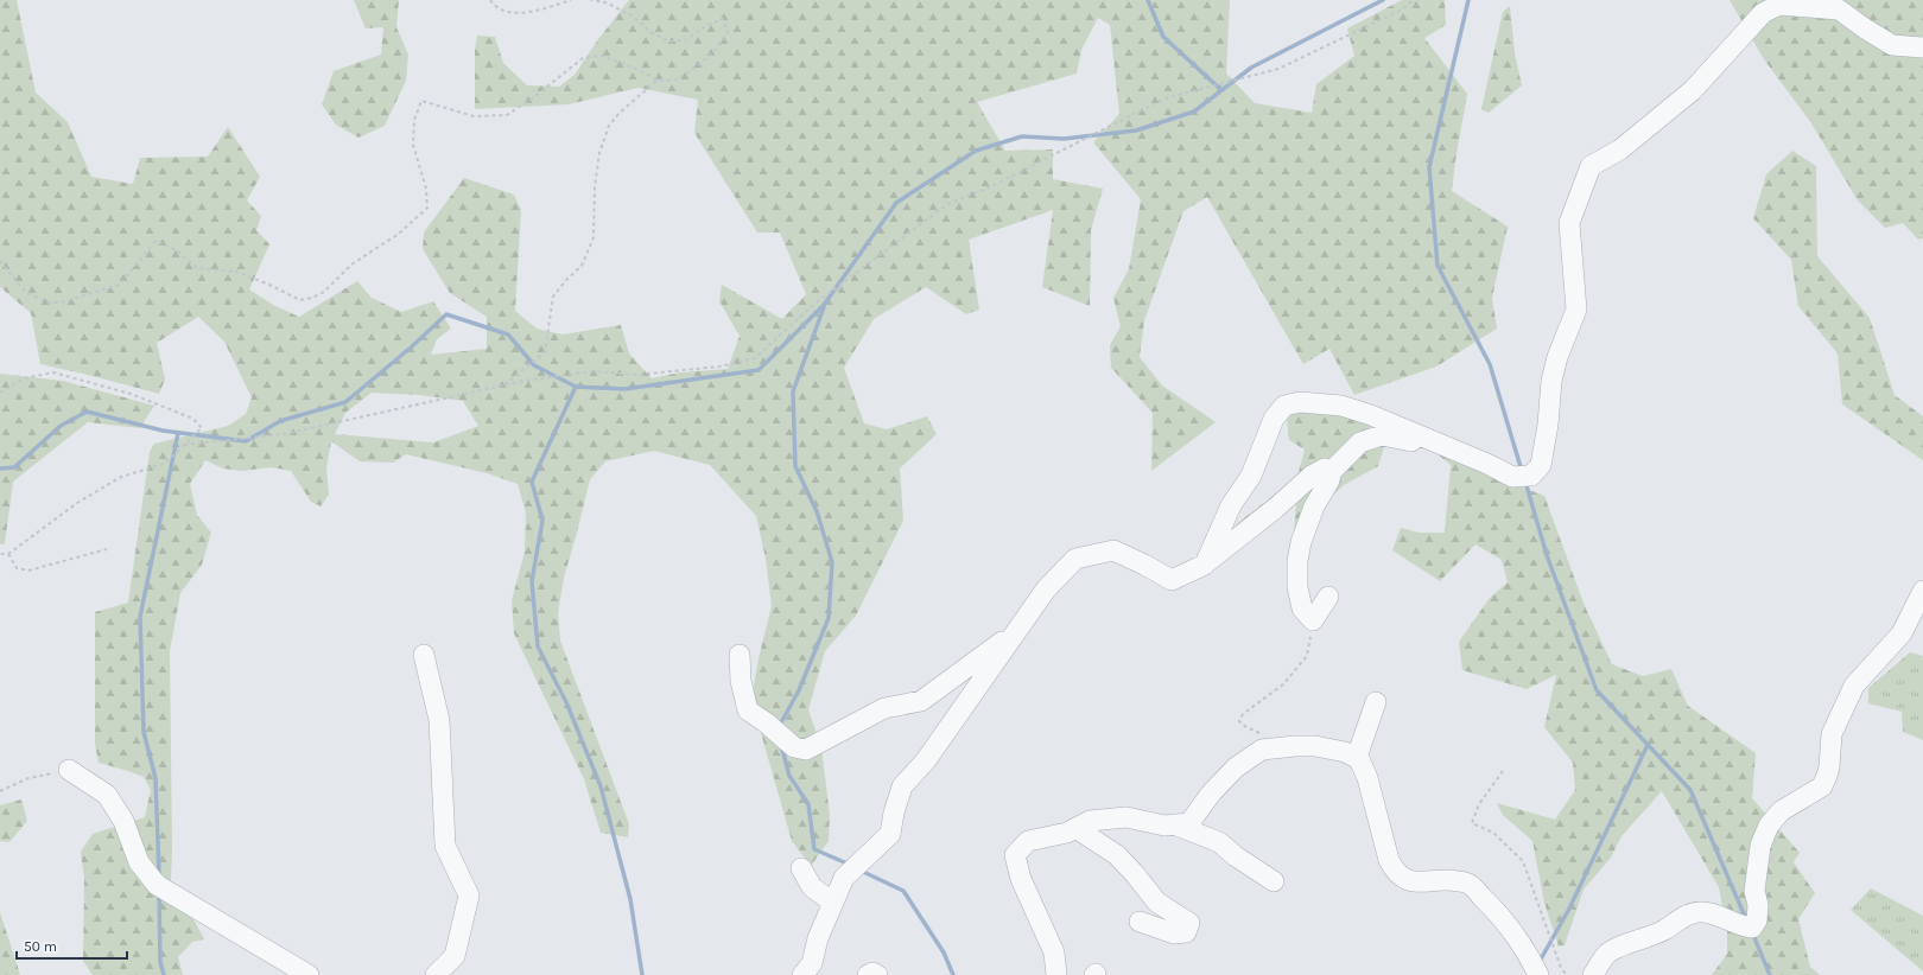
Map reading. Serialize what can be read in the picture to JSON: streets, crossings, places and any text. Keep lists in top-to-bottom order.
{
  "scale_bar": "50 m"
}
